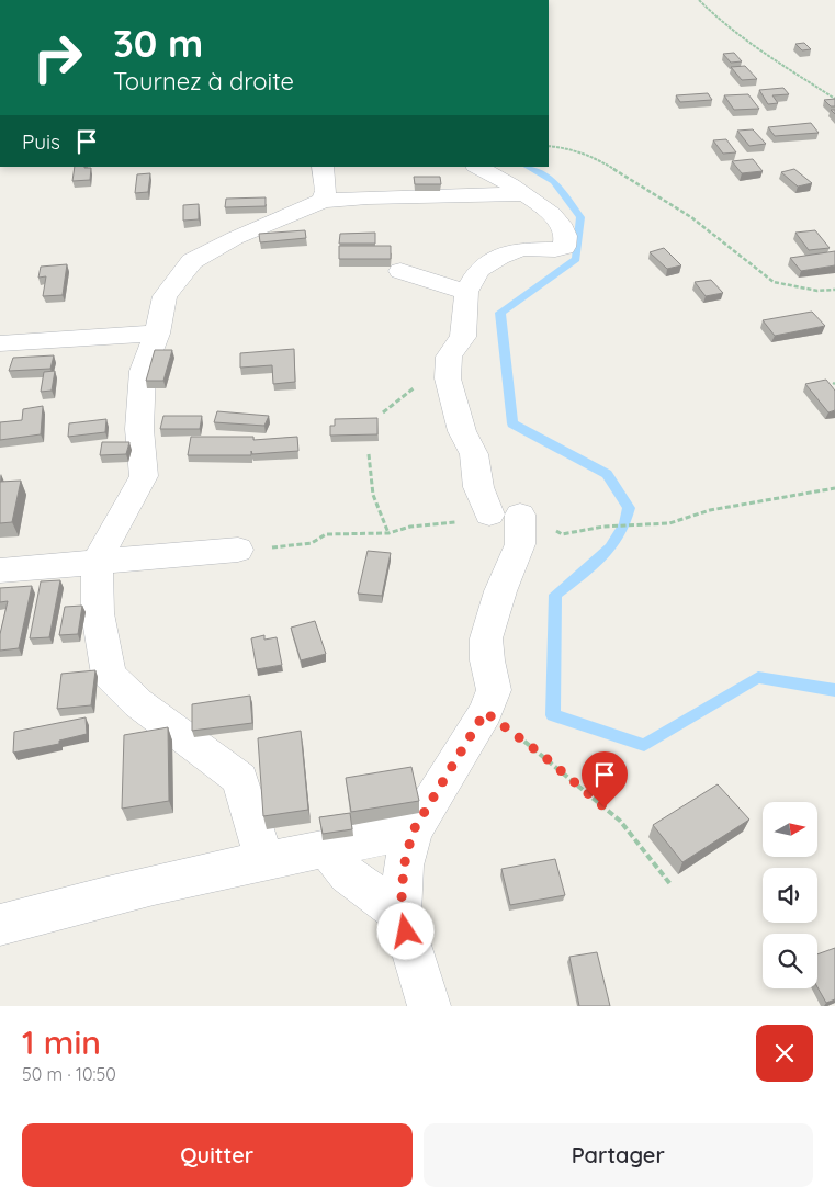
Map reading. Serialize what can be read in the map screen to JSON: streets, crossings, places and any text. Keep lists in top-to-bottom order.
{
  "north": "right",
  "page": {
    "turn": ["30 m", "Tournez à droite"],
    "then": "Puis",
    "heading": ["1 min", "50 m · 10:50"],
    "buttons": ["Quitter", "Partager"]
  }
}
